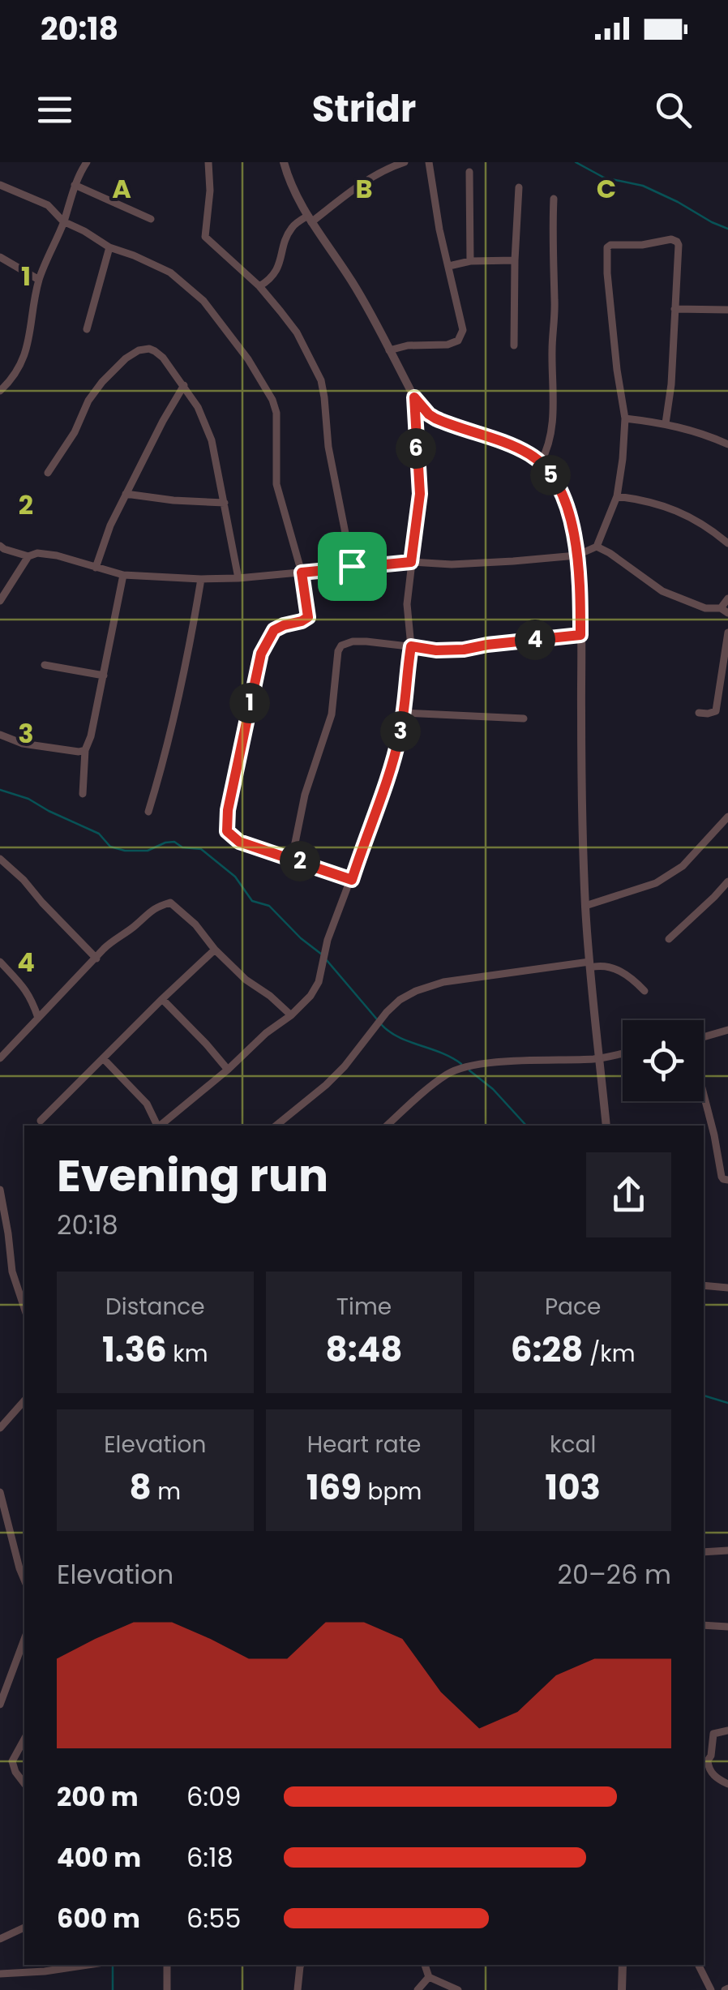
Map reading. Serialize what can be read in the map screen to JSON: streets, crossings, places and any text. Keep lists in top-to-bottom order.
{
  "page": {
    "status": "20:18",
    "header": "Stridr",
    "pins": [
      "6",
      "5",
      "4",
      "1",
      "3",
      "2"
    ],
    "heading": ["Evening run", "20:18"],
    "stats": [
      ["Distance", "1.36 km"],
      ["Time", "8:48"],
      ["Pace", "6:28 /km"],
      ["Elevation", "8 m"],
      ["Heart rate", "169 bpm"],
      ["kcal", "103"]
    ],
    "chart": ["Elevation", "20–26 m"],
    "list": [
      {
        "name": "200 m",
        "note": "6:09"
      },
      {
        "name": "400 m",
        "note": "6:18"
      },
      {
        "name": "600 m",
        "note": "6:55"
      }
    ]
  },
  "grid": {
    "columns": ["A", "B", "C"],
    "rows": [
      "1",
      "2",
      "3",
      "4"
    ]
  }
}
